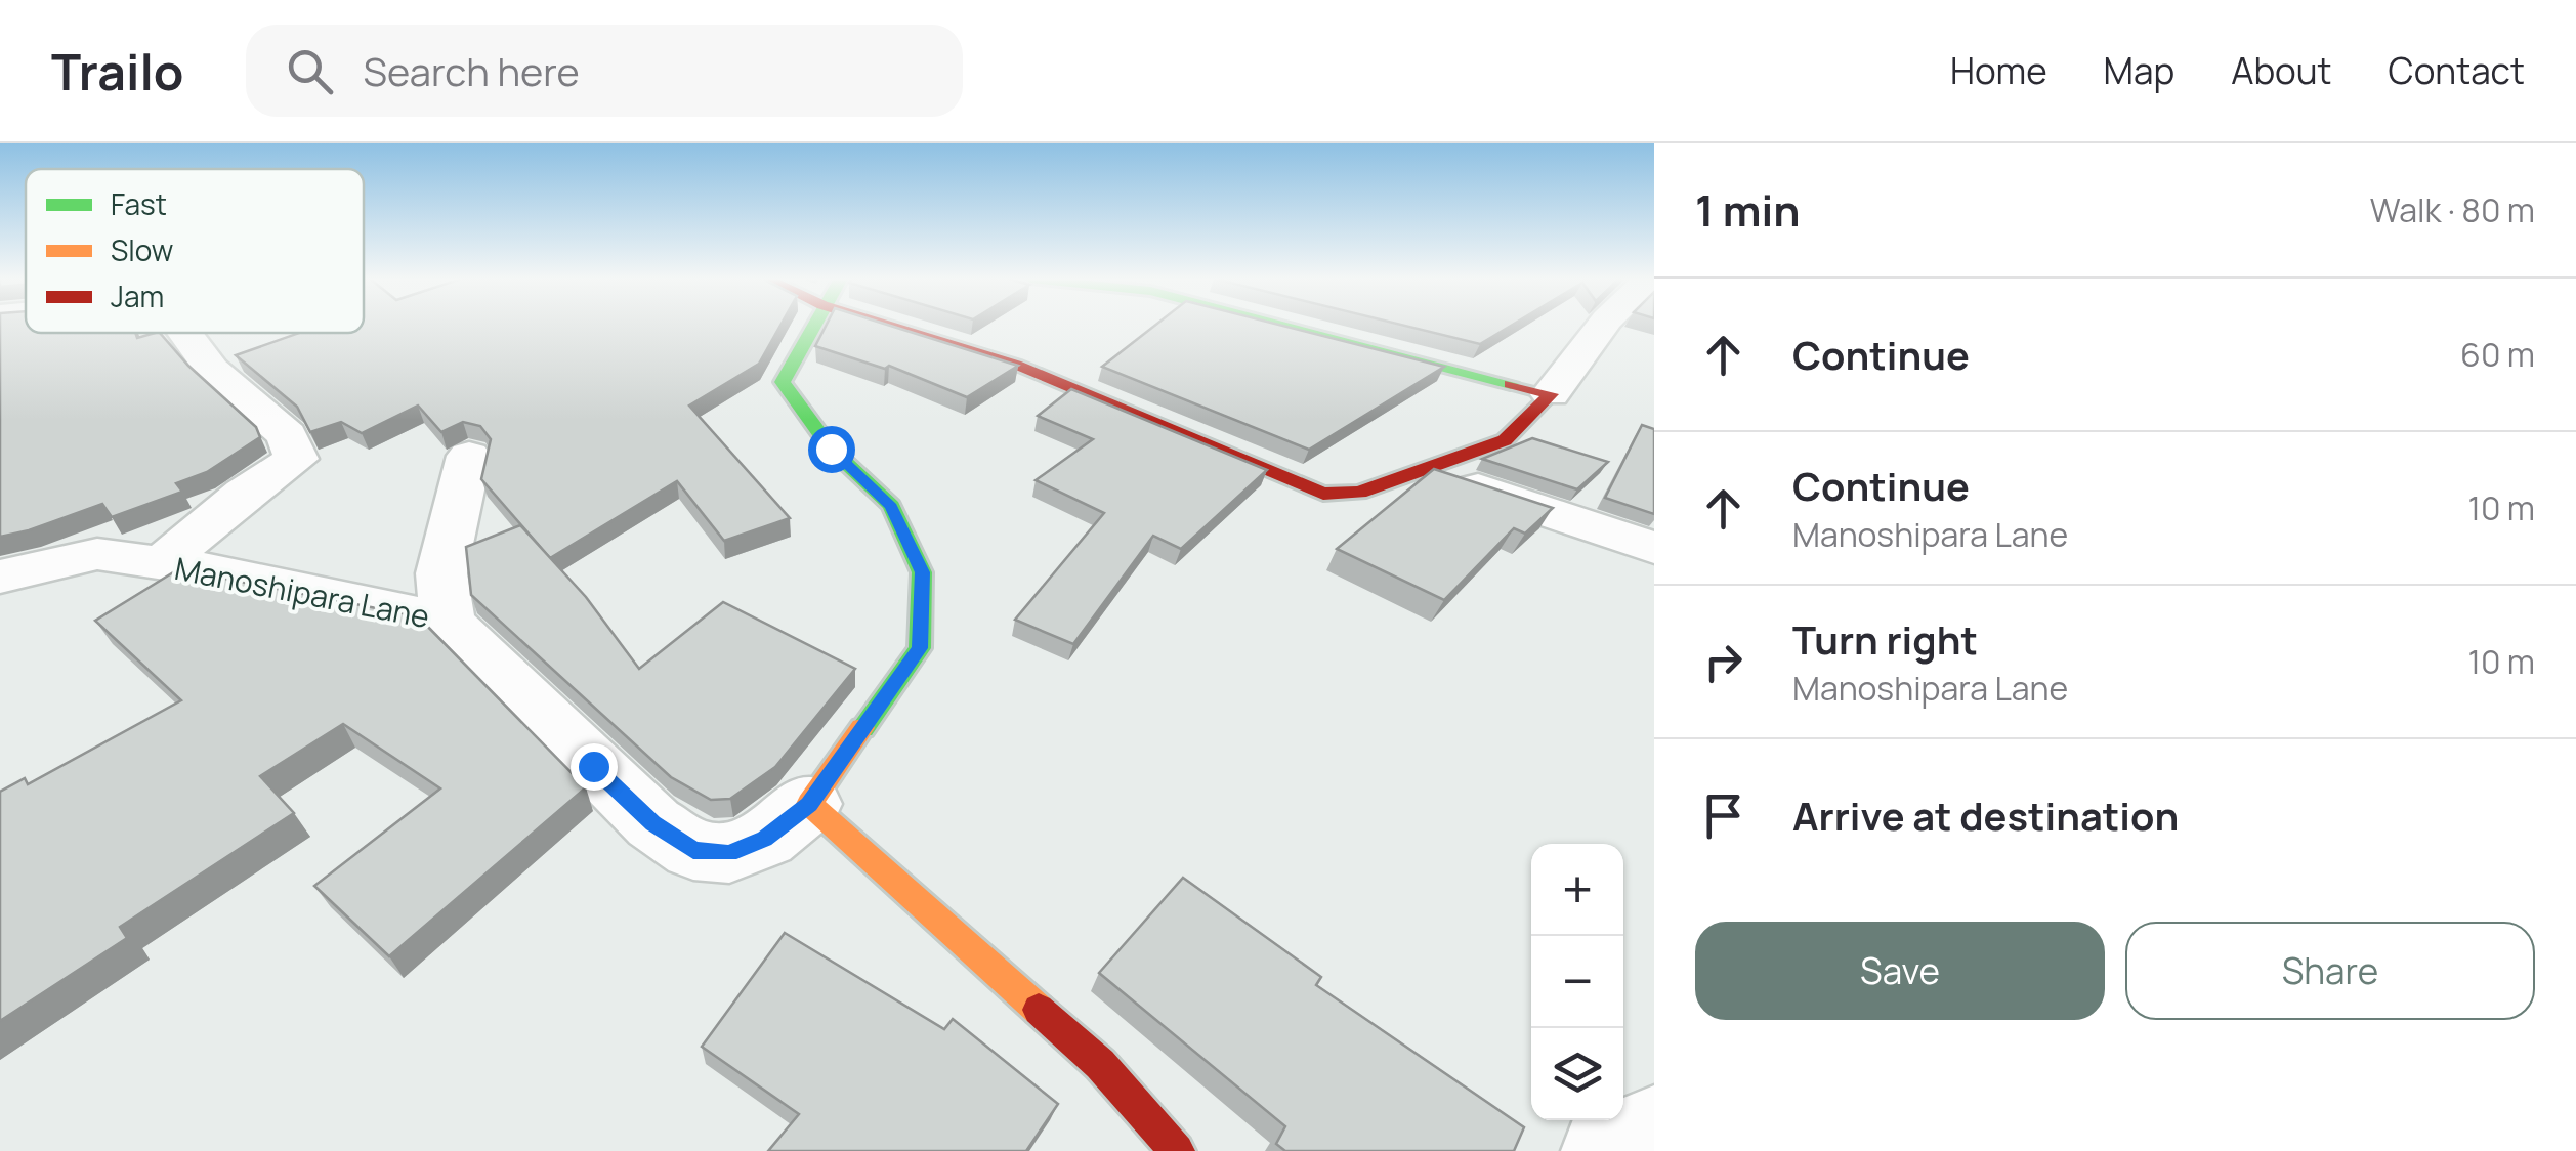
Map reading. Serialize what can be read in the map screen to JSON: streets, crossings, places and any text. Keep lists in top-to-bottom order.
{
  "streets": {
    "street": ["Manoshipara Lane"]
  },
  "legend": ["Fast", "Slow", "Jam"],
  "page": {
    "header": "Trailo",
    "search": "Search here",
    "nav": [
      "Home",
      "Map",
      "About",
      "Contact"
    ],
    "heading": ["1 min", "Walk · 80 m"],
    "list": [
      ["Continue", "60 m"],
      ["Continue", "Manoshipara Lane", "10 m"],
      ["Turn right", "Manoshipara Lane", "10 m"],
      "Arrive at destination"
    ],
    "map_buttons": ["+", "−"],
    "buttons": ["Save", "Share"]
  }
}
